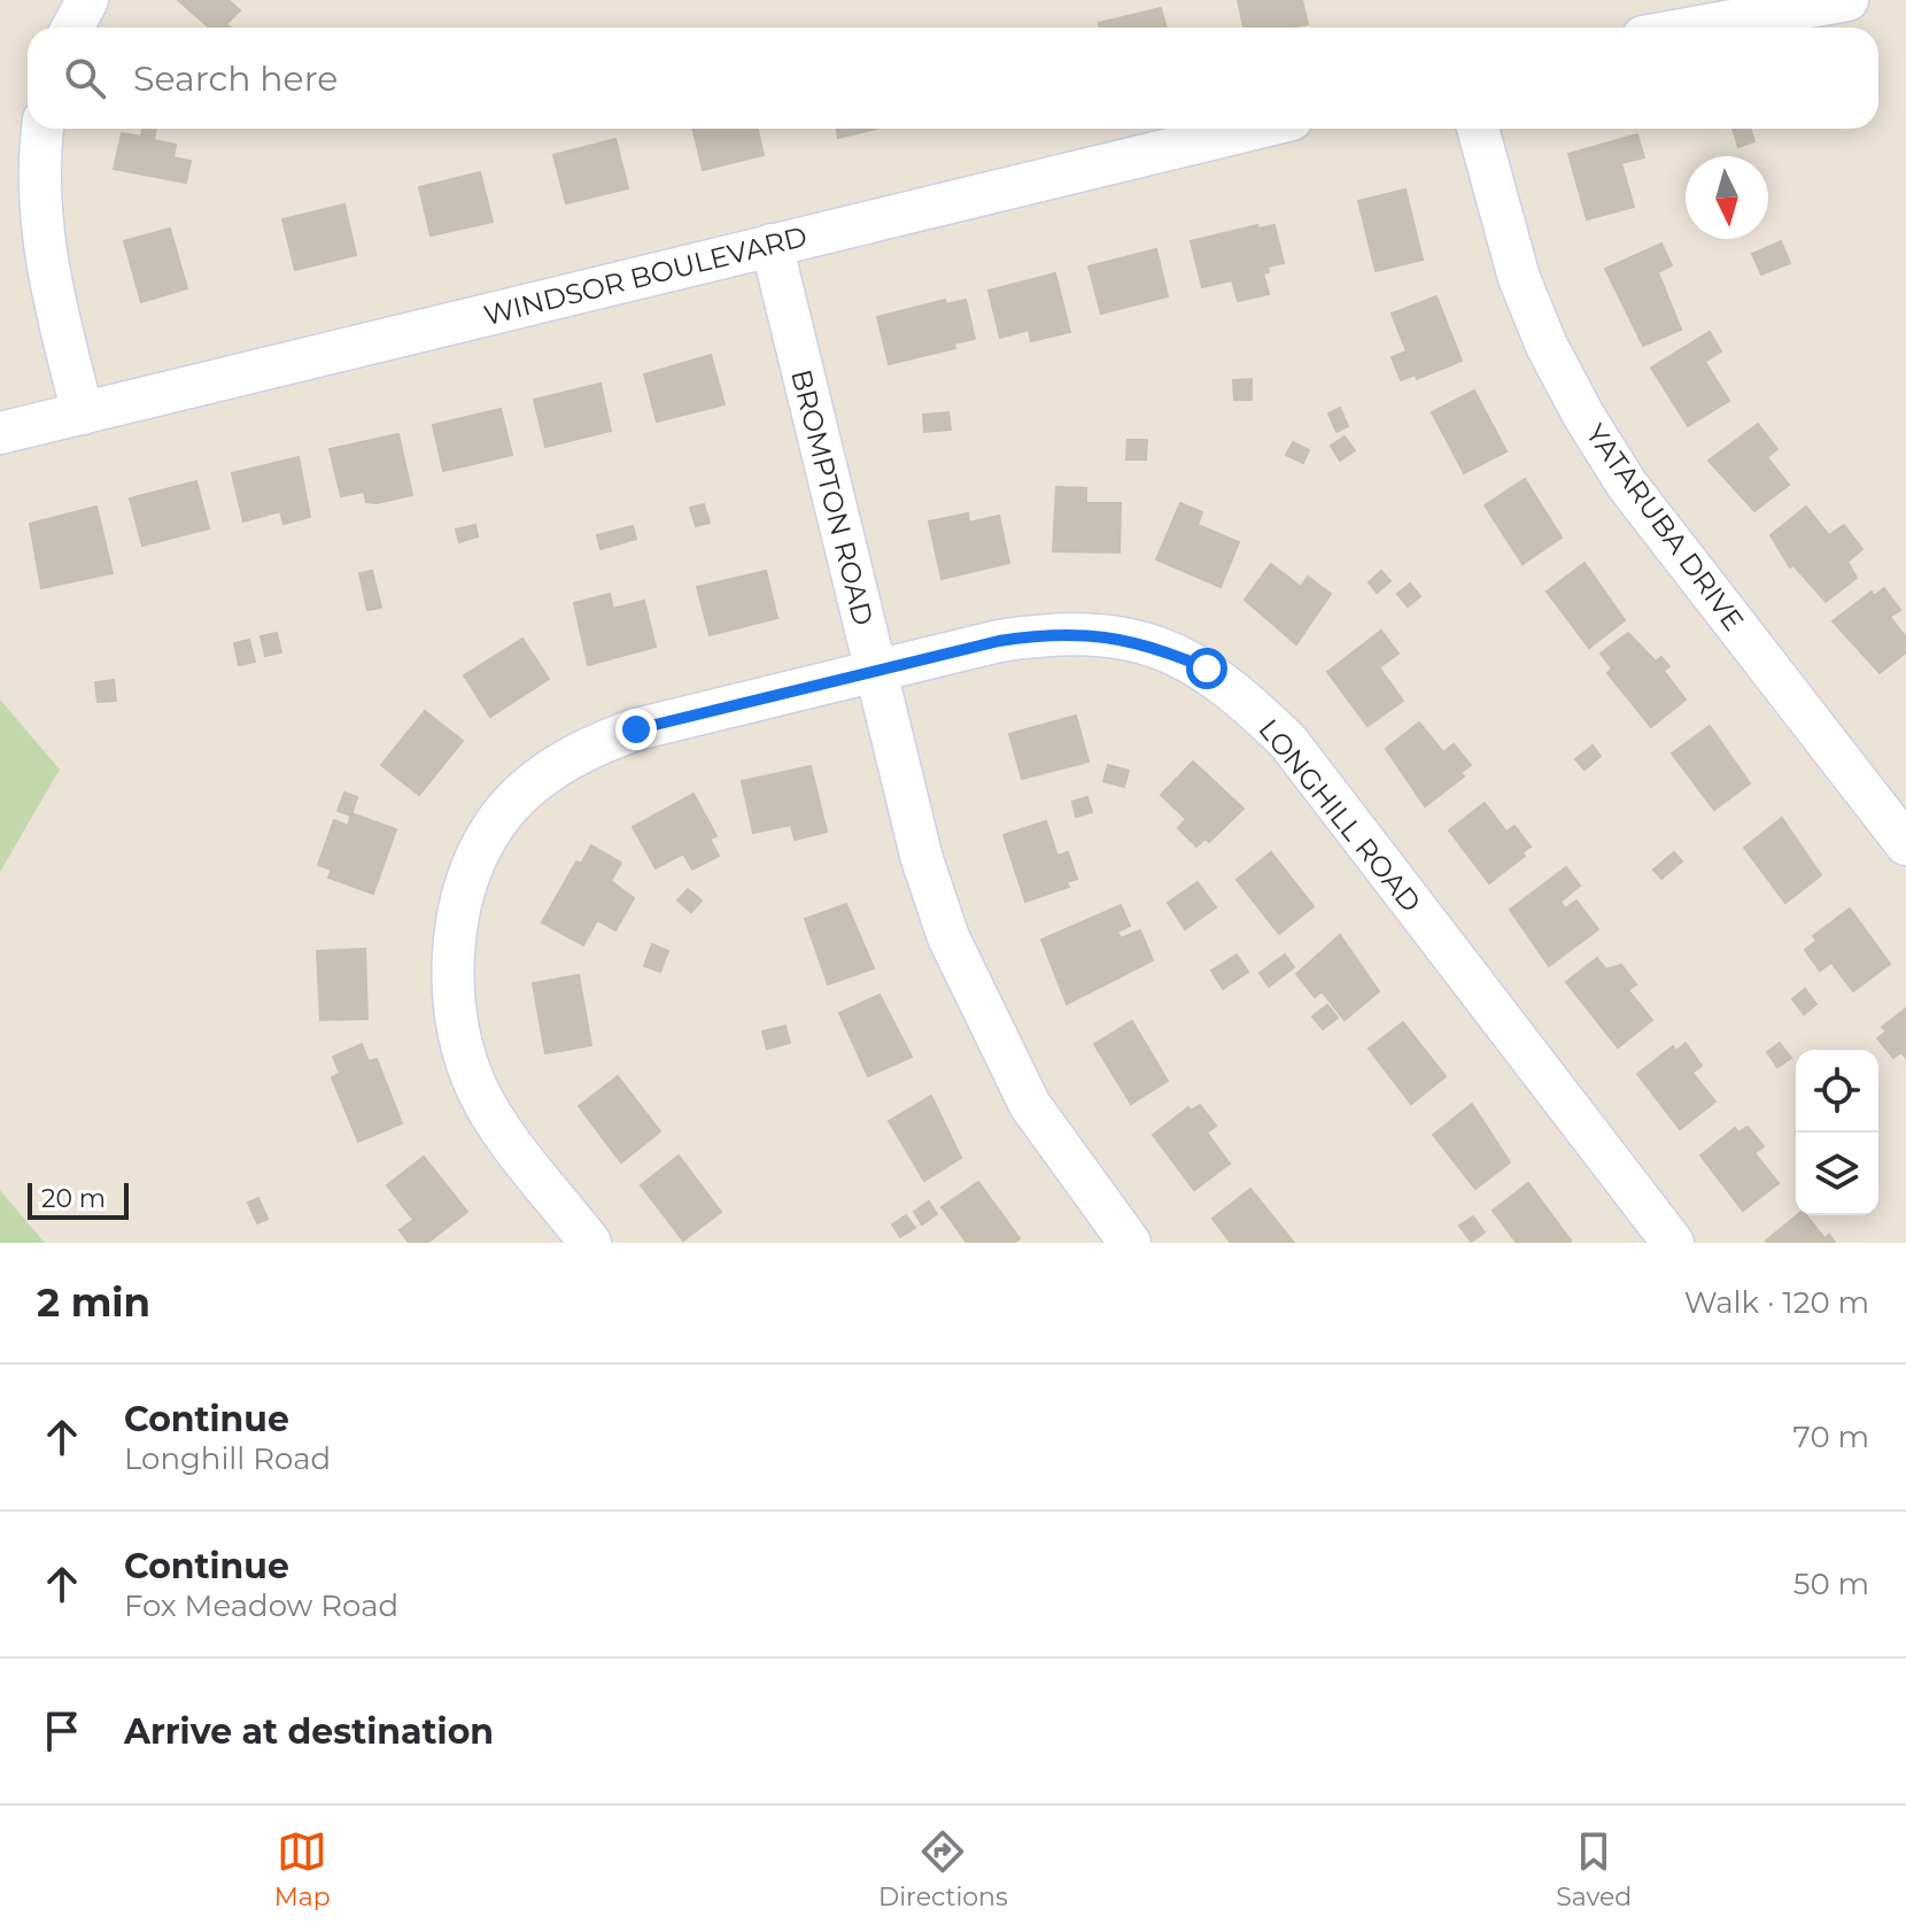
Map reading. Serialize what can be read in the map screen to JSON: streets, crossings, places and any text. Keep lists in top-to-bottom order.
{
  "streets": {
    "street": [
      "WINDSOR BOULEVARD",
      "BROMPTON ROAD",
      "YATARUBA DRIVE",
      "LONGHILL ROAD"
    ]
  },
  "crossings": [
    ["WINDSOR BOULEVARD", "BROMPTON ROAD"],
    ["BROMPTON ROAD", "LONGHILL ROAD"]
  ],
  "scale_bar": "20 m",
  "north": "bottom",
  "page": {
    "search": "Search here",
    "scale": "20 m",
    "heading": ["2 min", "Walk · 120 m"],
    "list": [
      ["Continue", "Longhill Road", "70 m"],
      ["Continue", "Fox Meadow Road", "50 m"],
      "Arrive at destination"
    ],
    "nav": ["Map", "Directions", "Saved"]
  }
}
